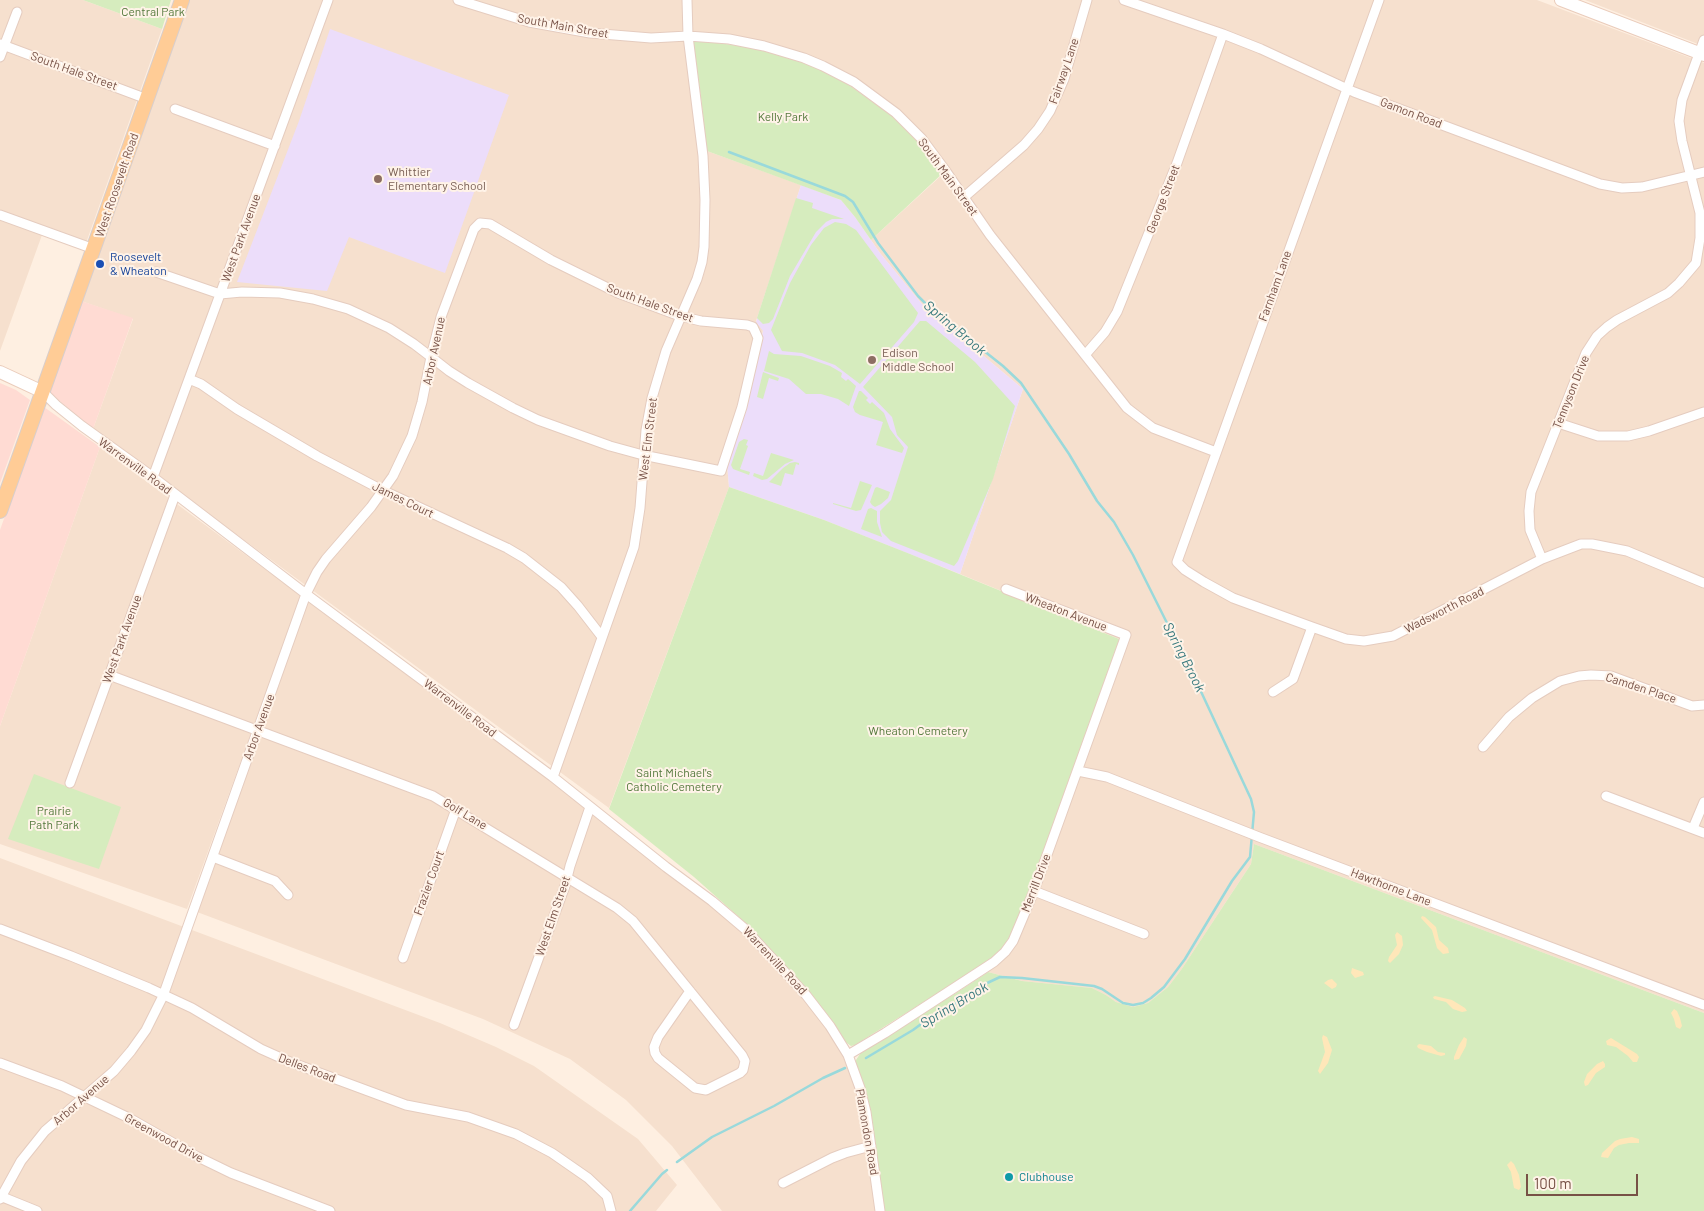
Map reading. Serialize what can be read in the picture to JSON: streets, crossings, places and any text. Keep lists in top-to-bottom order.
{
  "streets": {
    "main road": ["West Roosevelt Road"],
    "street": [
      "South Main Street",
      "South Hale Street",
      "Fairway Lane",
      "Gamon Road",
      "George Street",
      "West Park Avenue",
      "Farnham Lane",
      "Arbor Avenue",
      "Tennyson Drive",
      "West Elm Street",
      "Warrenville Road",
      "James Court",
      "Wadsworth Road",
      "Wheaton Avenue",
      "Camden Place",
      "Golf Lane",
      "Frazier Court",
      "Merrill Drive",
      "Hawthorne Lane",
      "Delles Road",
      "Plamondon Road",
      "Greenwood Drive"
    ]
  },
  "crossings": [
    ["South Main Street", "Fairway Lane"],
    ["South Main Street", "George Street"],
    ["South Main Street", "Farnham Lane"],
    ["South Main Street", "West Elm Street"],
    ["South Hale Street", "West Roosevelt Road"],
    ["South Hale Street", "Arbor Avenue"],
    ["South Hale Street", "West Elm Street"],
    ["Gamon Road", "George Street"],
    ["Gamon Road", "Farnham Lane"],
    ["Gamon Road", "Tennyson Drive"],
    ["West Roosevelt Road", "Warrenville Road"],
    ["West Park Avenue", "Warrenville Road"],
    ["West Park Avenue", "James Court"],
    ["West Park Avenue", "Golf Lane"],
    ["Farnham Lane", "Wadsworth Road"],
    ["Arbor Avenue", "Warrenville Road"],
    ["Arbor Avenue", "James Court"],
    ["Arbor Avenue", "Golf Lane"],
    ["Arbor Avenue", "Delles Road"],
    ["Arbor Avenue", "Greenwood Drive"],
    ["Tennyson Drive", "Wadsworth Road"],
    ["West Elm Street", "Warrenville Road"],
    ["West Elm Street", "James Court"],
    ["West Elm Street", "Golf Lane"],
    ["Warrenville Road", "Merrill Drive"],
    ["Warrenville Road", "Plamondon Road"],
    ["Wheaton Avenue", "Merrill Drive"],
    ["Golf Lane", "Frazier Court"],
    ["Merrill Drive", "Hawthorne Lane"],
    ["Merrill Drive", "Plamondon Road"]
  ],
  "water": ["Spring Brook"],
  "parks": [
    "Central Park",
    "Kelly Park",
    "Wheaton Cemetery",
    "Saint Michael's Catholic Cemetery",
    "Prairie Path Park"
  ],
  "places": [
    "Whittier Elementary School",
    "Roosevelt & Wheaton",
    "Edison Middle School",
    "Clubhouse"
  ],
  "scale_bar": "100 m"
}
